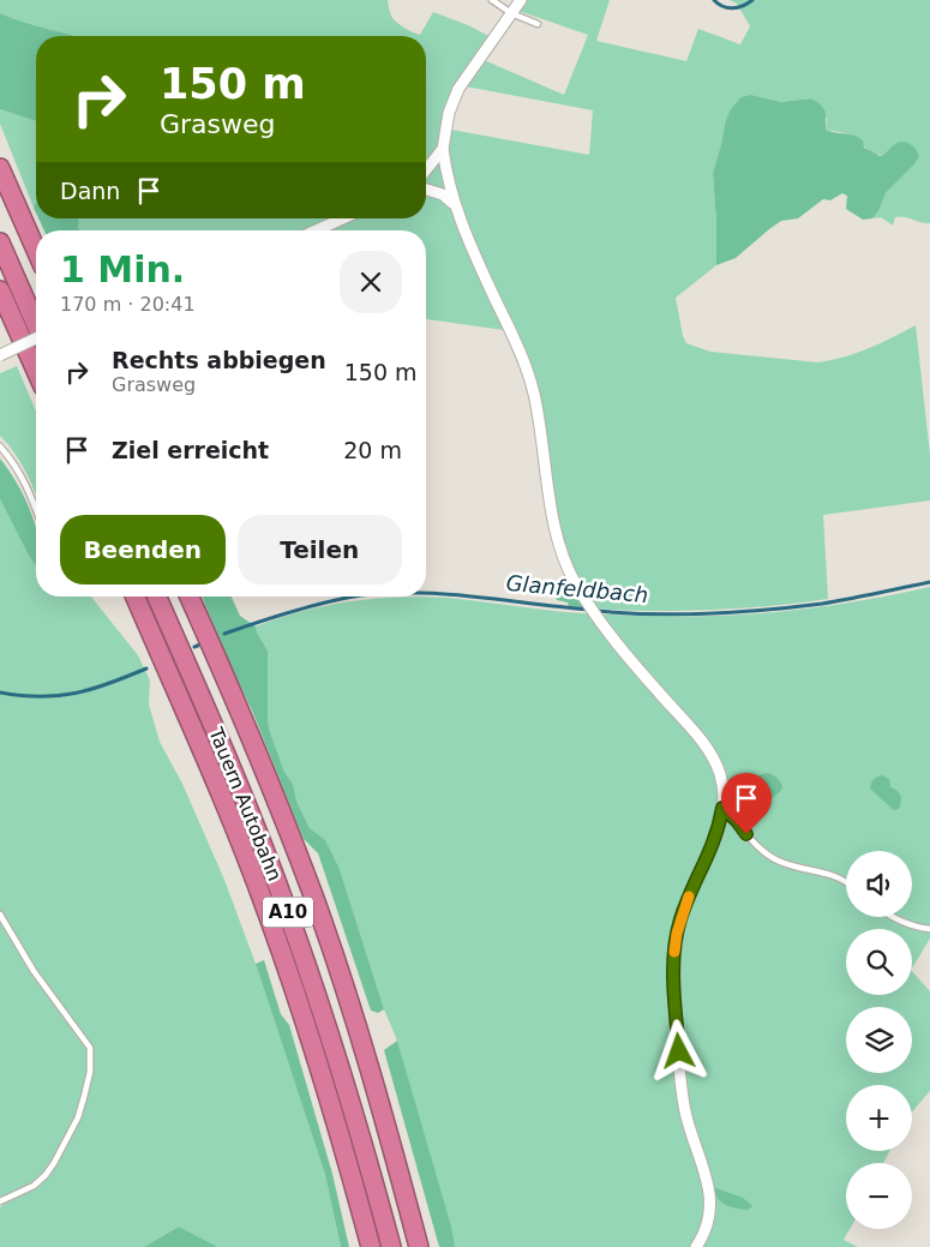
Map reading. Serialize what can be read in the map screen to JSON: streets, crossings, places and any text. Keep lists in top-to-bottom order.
{
  "streets": {
    "highway": ["Tauern Autobahn", "A10"]
  },
  "water": ["Glanfeldbach"],
  "page": {
    "turn": ["150 m", "Grasweg"],
    "then": "Dann",
    "heading": ["1 Min.", "170 m · 20:41"],
    "list": [
      {
        "name": "Rechts abbiegen",
        "note": "Grasweg",
        "value": "150 m"
      },
      {
        "name": "Ziel erreicht",
        "value": "20 m"
      }
    ],
    "buttons": ["Beenden", "Teilen"],
    "map_buttons": ["+", "−"]
  }
}
